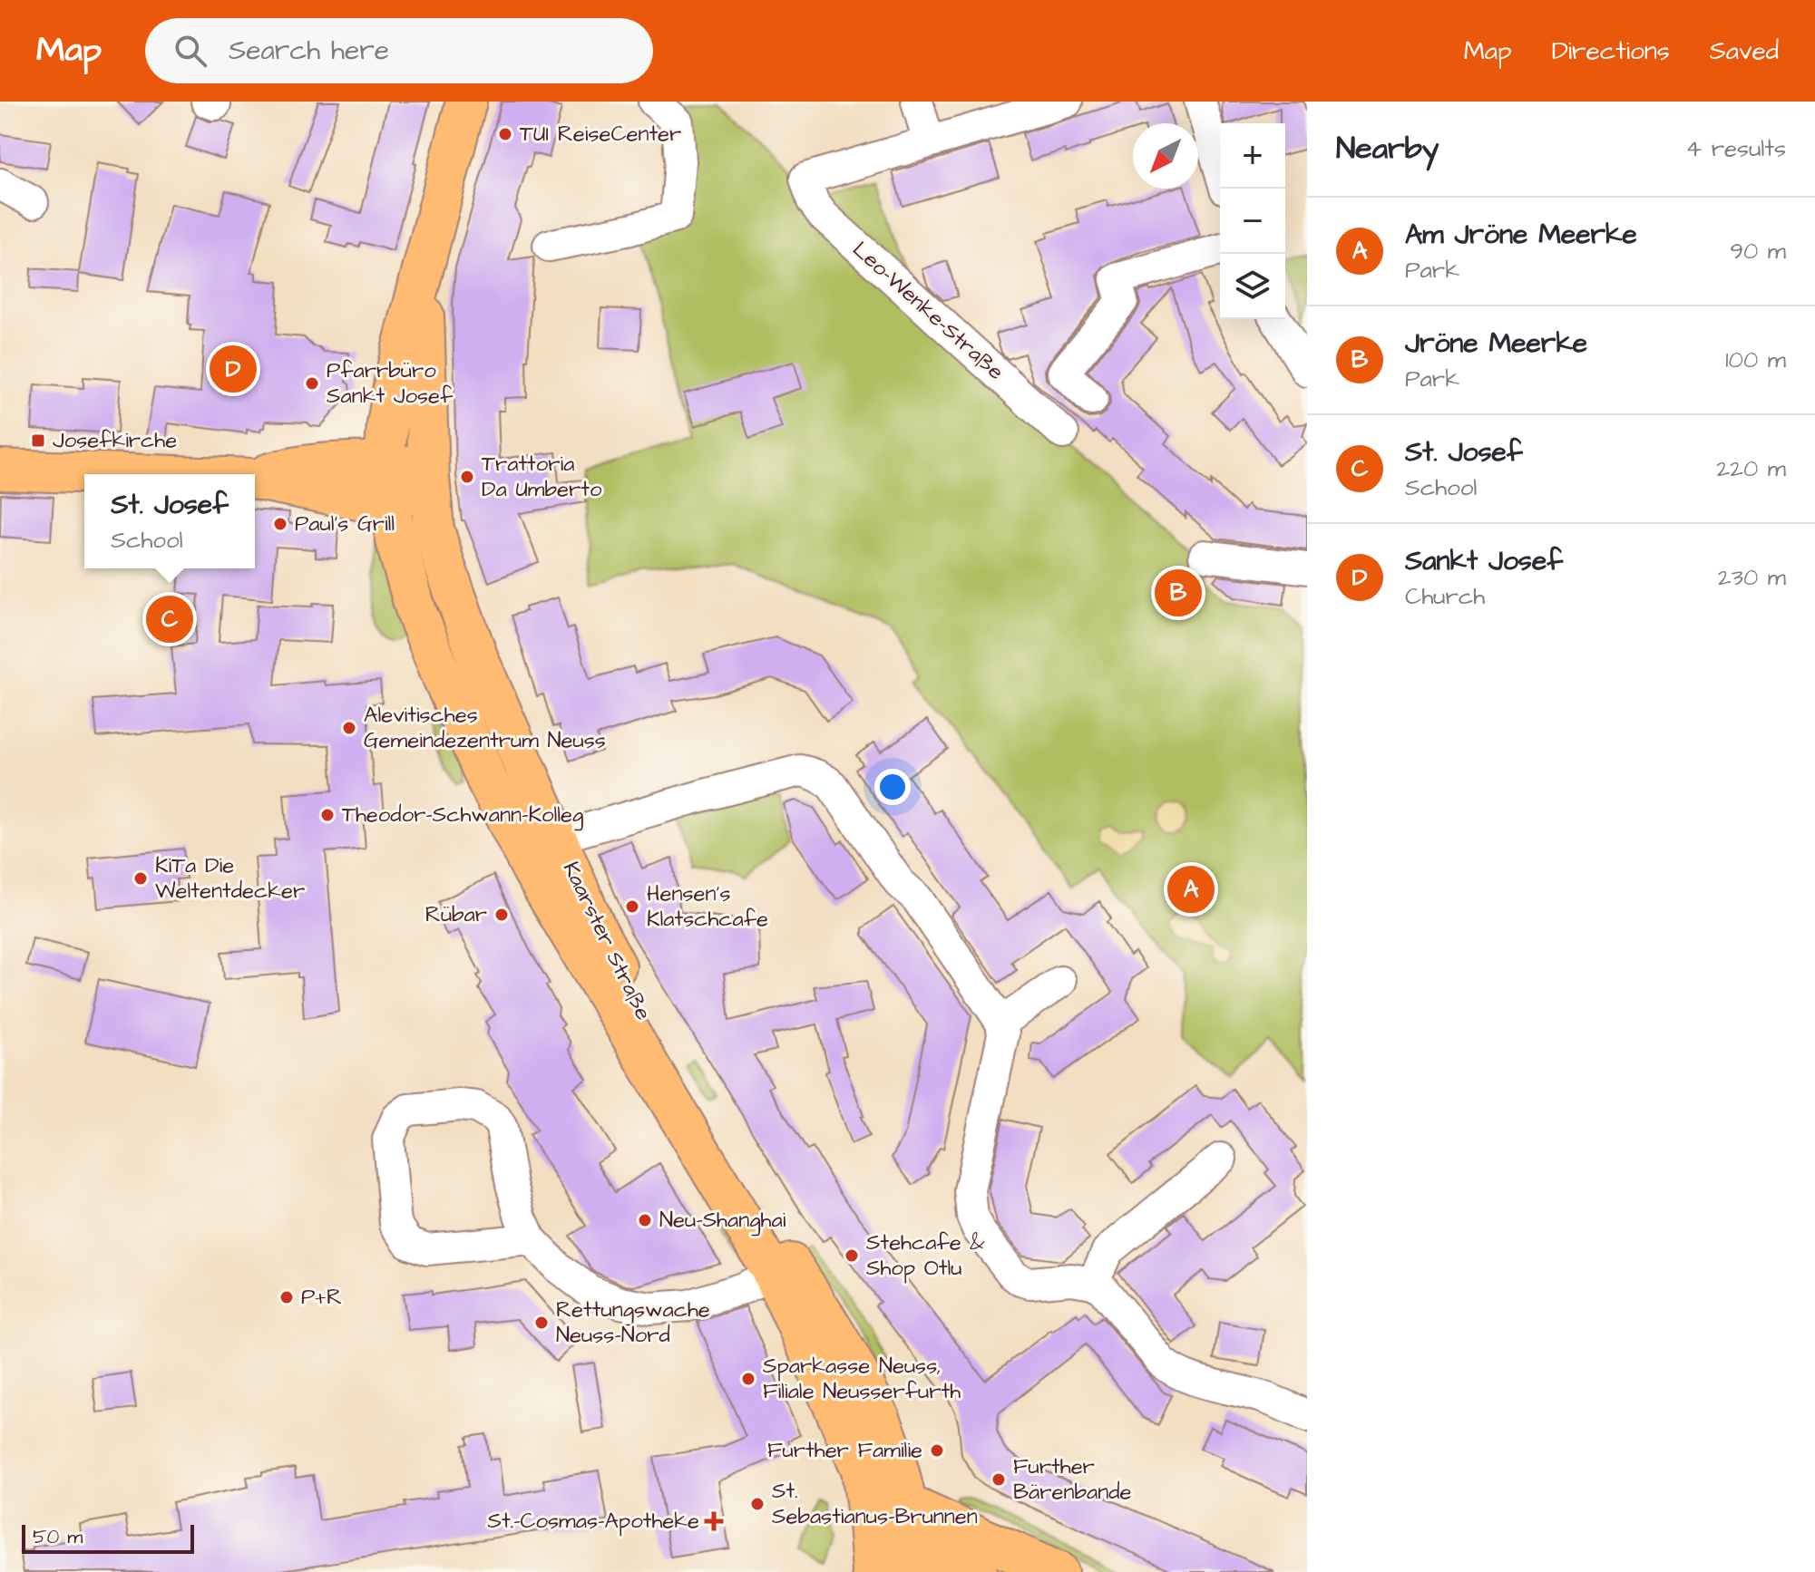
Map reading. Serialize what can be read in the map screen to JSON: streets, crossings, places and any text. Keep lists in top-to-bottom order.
{
  "streets": {
    "main road": ["Kaarster Straße"],
    "street": ["Leo-Wenke-Straße"]
  },
  "places": {
    "other": [
      "TUI ReiseCenter",
      "Pfarrbüro Sankt Josef",
      "Trattoria Da Umberto",
      "Paul's Grill",
      "Alevitisches Gemeindezentrum Neuss",
      "Theodor-Schwann-Kolleg",
      "KiTa Die Weltentdecker",
      "Hensen's Klatschcafe",
      "Rübar",
      "Neu-Shanghai",
      "Stehcafe & Shop Otlu",
      "P+R",
      "Rettungswache Neuss-Nord",
      "Sparkasse Neuss, Filiale Neusserfurth",
      "Further Familie",
      "Further Bärenbande",
      "St. Sebastianus-Brunnen"
    ],
    "transit": ["Josefkirche"],
    "health": ["St.-Cosmas-Apotheke"]
  },
  "scale_bar": "50 m",
  "north": "bottom left",
  "page": {
    "header": "Map",
    "search": "Search here",
    "nav": ["Map", "Directions", "Saved"],
    "heading": ["Nearby", "4 results"],
    "map_buttons": ["+", "−"],
    "list": [
      {
        "mark": "A",
        "name": "Am Jröne Meerke",
        "note": "Park",
        "value": "90 m"
      },
      {
        "mark": "B",
        "name": "Jröne Meerke",
        "note": "Park",
        "value": "100 m"
      },
      {
        "mark": "C",
        "name": "St. Josef",
        "note": "School",
        "value": "220 m"
      },
      {
        "mark": "D",
        "name": "Sankt Josef",
        "note": "Church",
        "value": "230 m"
      }
    ],
    "pins": [
      "D",
      "B",
      "C",
      "A"
    ],
    "popup": ["St. Josef", "School"],
    "scale": "50 m"
  }
}
